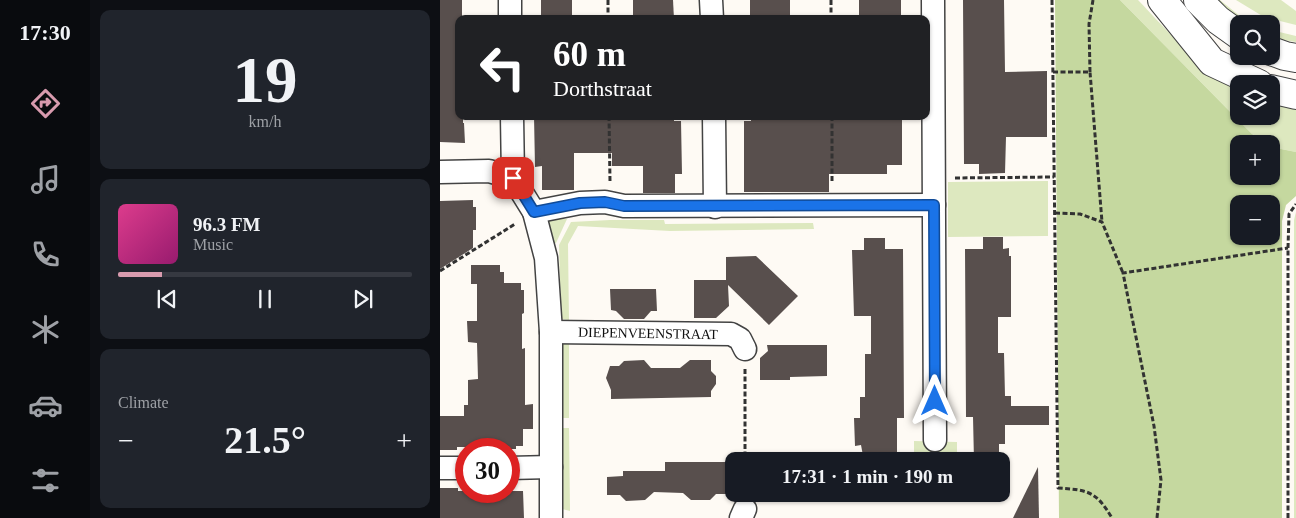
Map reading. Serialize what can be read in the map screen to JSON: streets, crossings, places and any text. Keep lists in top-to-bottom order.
{
  "streets": {
    "street": ["DIEPENVEENSTRAAT"]
  },
  "page": {
    "tabs": "17:30",
    "tile": [
      ["19", "km/h"],
      "Climate"
    ],
    "map_buttons": ["+", "−"],
    "turn": ["60 m", "Dorthstraat"],
    "song": ["96.3 FM", "Music"],
    "heat": ["−", "21.5°", "+"],
    "limit": "30",
    "trip": "17:31 · 1 min · 190 m"
  }
}
